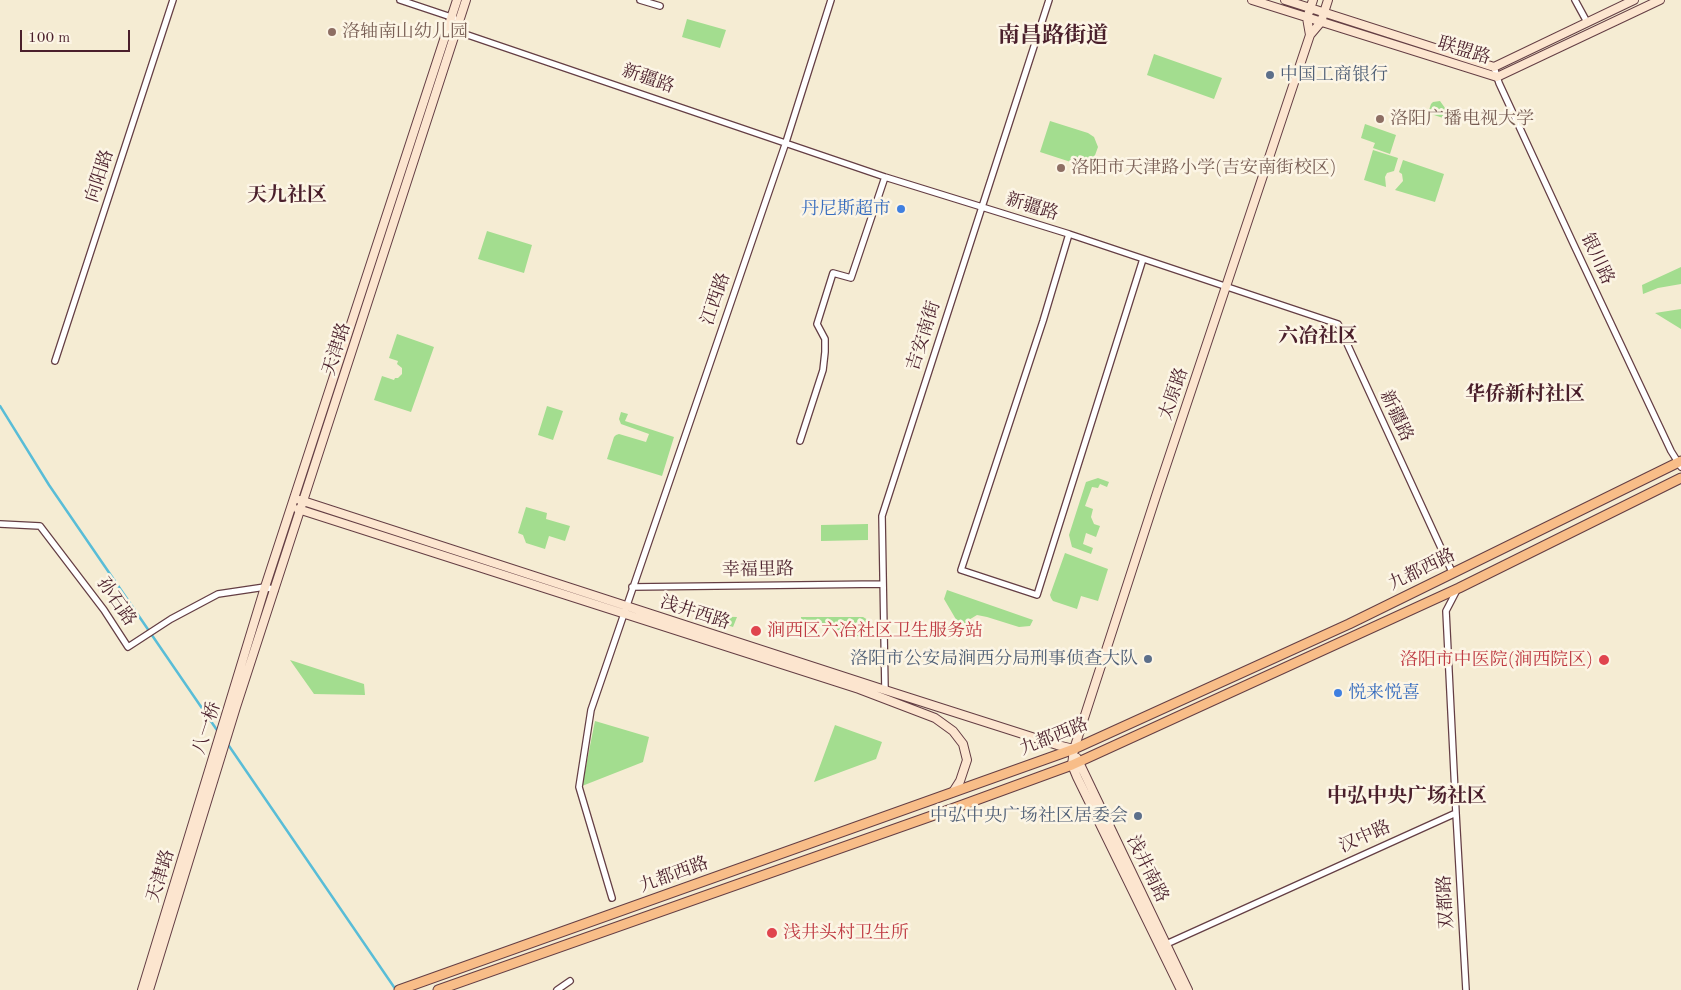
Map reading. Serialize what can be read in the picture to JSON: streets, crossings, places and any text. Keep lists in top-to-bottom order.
{
  "streets": {
    "main road": [
      "联盟路",
      "天津路",
      "太原路",
      "九都西路",
      "浅井西路",
      "八一桥",
      "浅井南路"
    ],
    "street": [
      "新疆路",
      "向阳路",
      "银川路",
      "江西路",
      "吉安南街",
      "幸福里路",
      "孙石路",
      "汉中路",
      "双都路"
    ]
  },
  "crossings": [
    ["联盟路", "银川路"],
    ["联盟路", "太原路"],
    ["新疆路", "江西路"],
    ["新疆路", "吉安南街"],
    ["新疆路", "天津路"],
    ["新疆路", "太原路"],
    ["新疆路", "九都西路"],
    ["银川路", "九都西路"],
    ["江西路", "幸福里路"],
    ["江西路", "浅井西路"],
    ["吉安南街", "幸福里路"],
    ["吉安南街", "浅井西路"],
    ["天津路", "孙石路"],
    ["天津路", "浅井西路"],
    ["天津路", "八一桥"],
    ["太原路", "九都西路"],
    ["太原路", "浅井西路"],
    ["太原路", "浅井南路"],
    ["九都西路", "浅井西路"],
    ["九都西路", "浅井南路"],
    ["汉中路", "浅井南路"],
    ["汉中路", "双都路"]
  ],
  "districts": [
    "南昌路街道",
    "天九社区",
    "六冶社区",
    "华侨新村社区",
    "中弘中央广场社区"
  ],
  "places": [
    "洛轴南山幼儿园",
    "中国工商银行",
    "洛阳广播电视大学",
    "洛阳市天津路小学(吉安南街校区)",
    "丹尼斯超市",
    "涧西区六冶社区卫生服务站",
    "洛阳市公安局涧西分局刑事侦查大队",
    "洛阳市中医院(涧西院区)",
    "悦来悦喜",
    "中弘中央广场社区居委会",
    "浅井头村卫生所"
  ],
  "scale_bar": "100 m"
}
